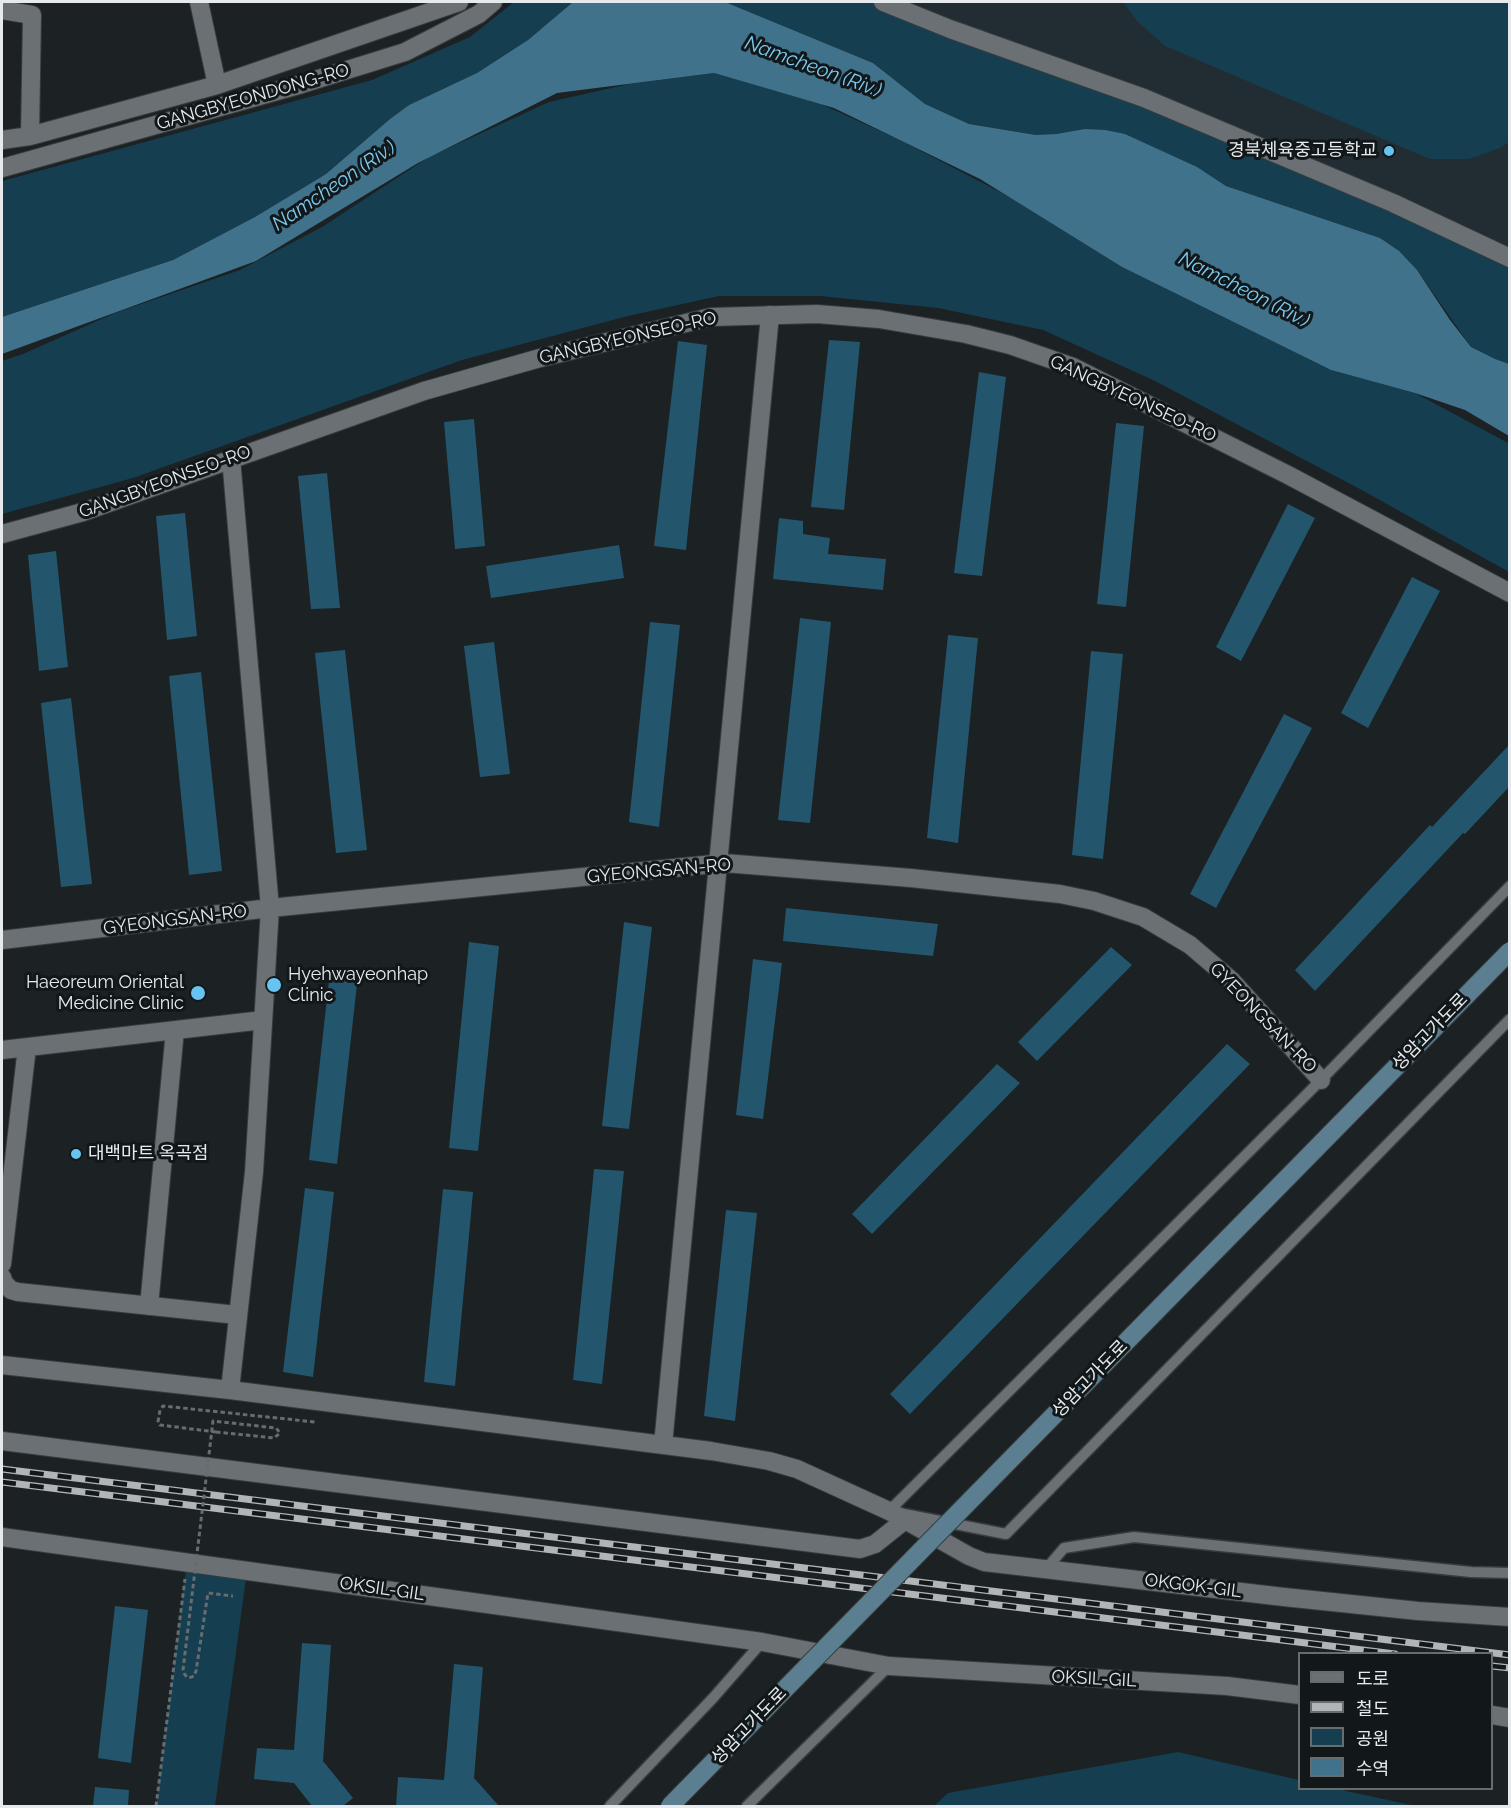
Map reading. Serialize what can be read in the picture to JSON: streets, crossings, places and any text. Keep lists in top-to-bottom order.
{
  "streets": {
    "main road": ["성암고가도로"],
    "street": [
      "GANGBYEONDONG-RO",
      "GANGBYEONSEO-RO",
      "GYEONGSAN-RO",
      "OKGOK-GIL",
      "OKSIL-GIL"
    ]
  },
  "water": ["Namcheon (Riv.)"],
  "places": [
    "경북체육중고등학교",
    "Hyehwayeonhap Clinic",
    "Haeoreum Oriental Medicine Clinic",
    "대백마트 옥곡점"
  ],
  "legend": [
    "도로",
    "철도",
    "공원",
    "수역"
  ]
}
